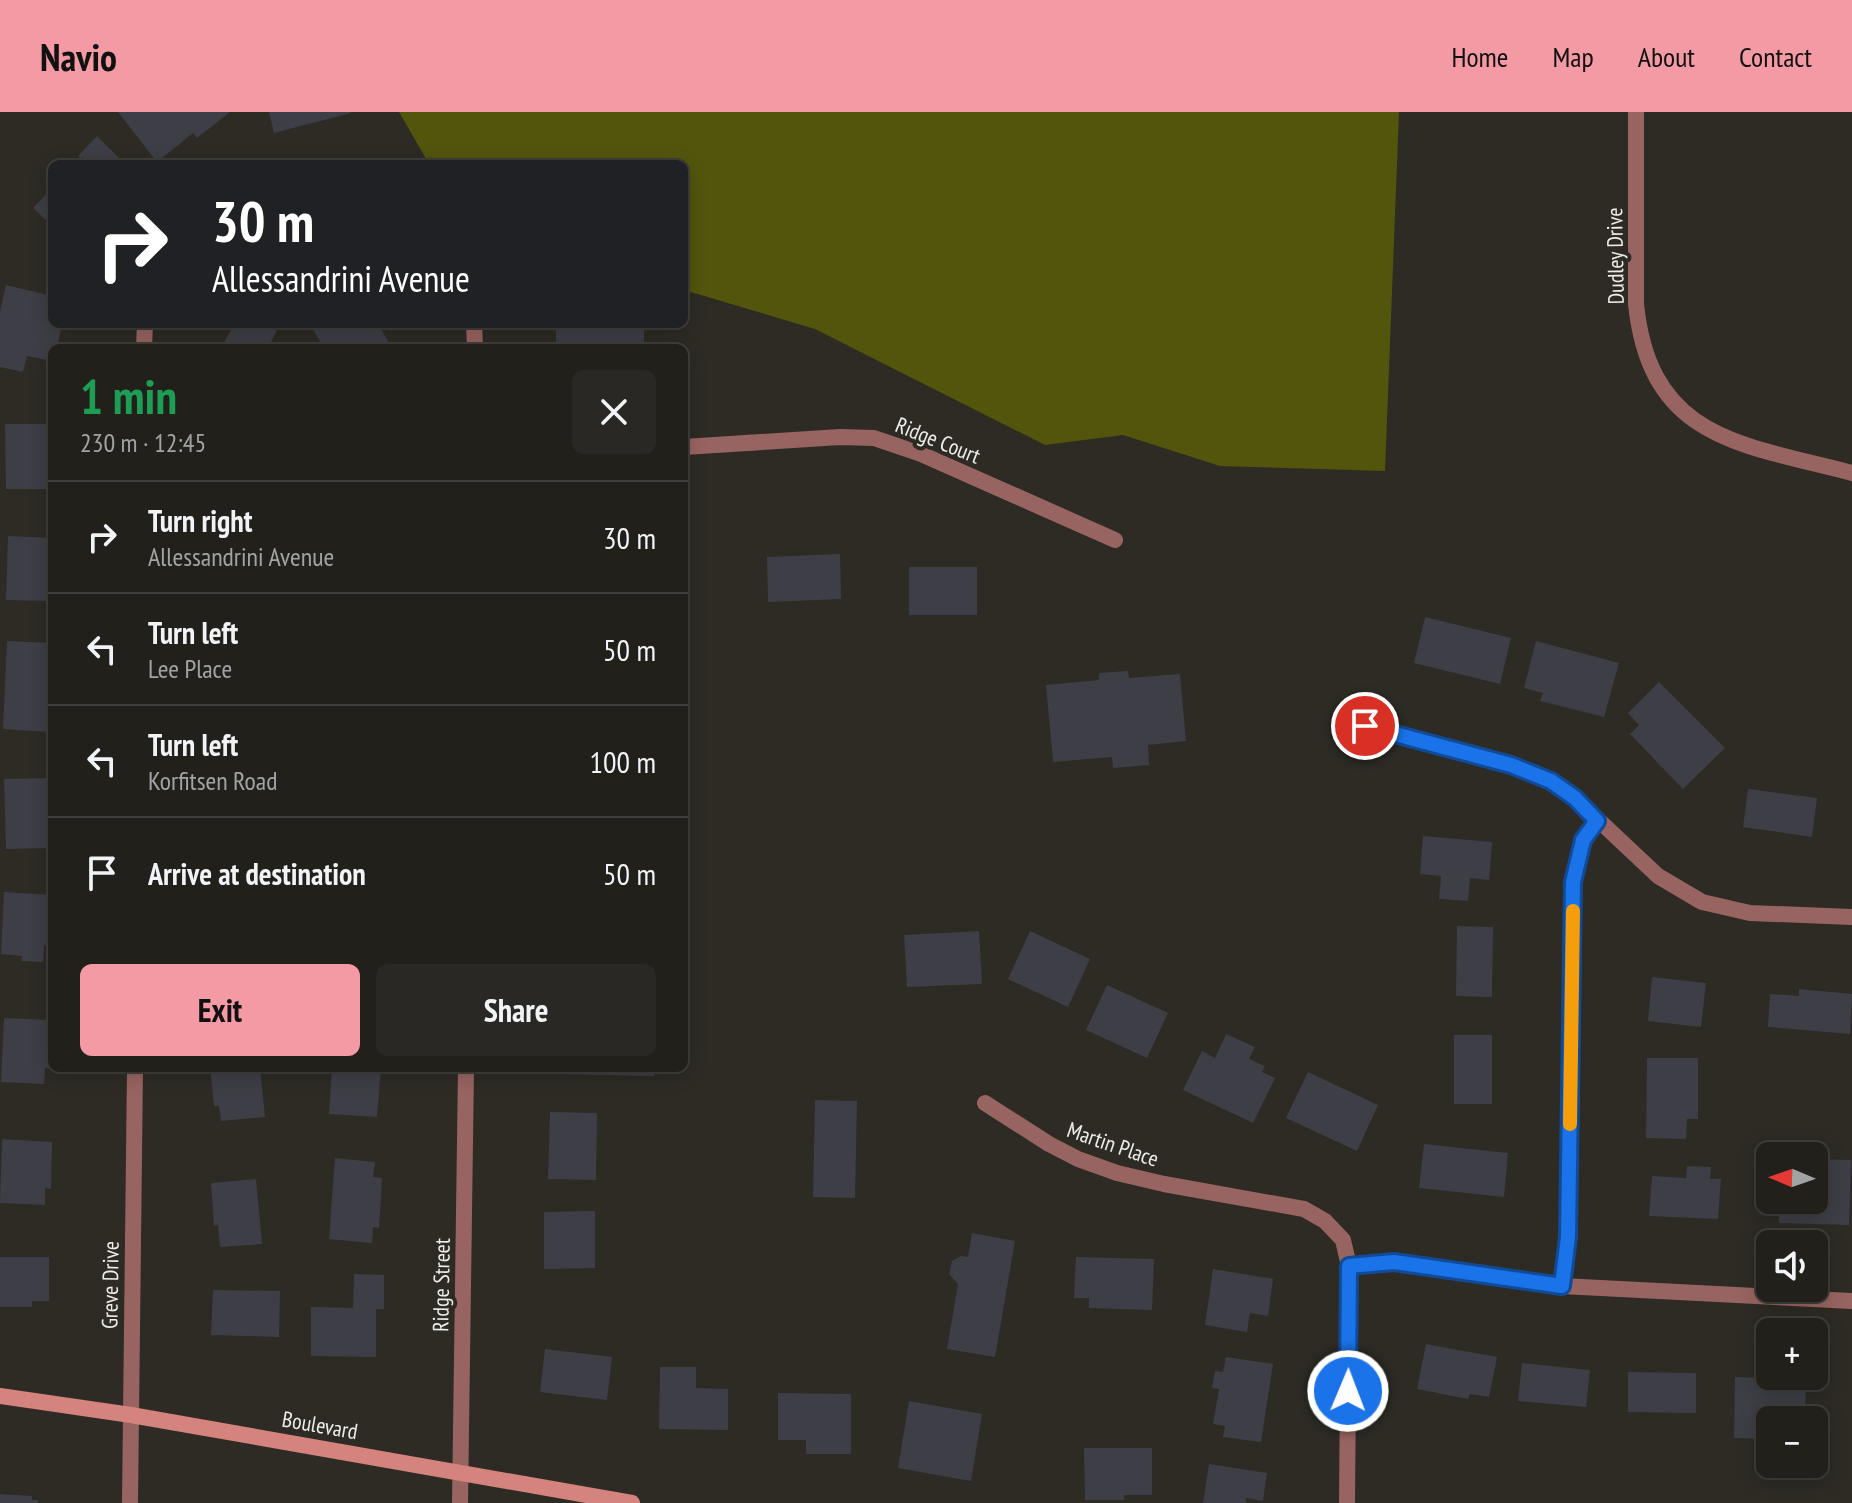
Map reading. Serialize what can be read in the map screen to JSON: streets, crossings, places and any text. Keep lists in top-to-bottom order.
{
  "streets": {
    "street": [
      "Dudley Drive",
      "Ridge Court",
      "Martin Place",
      "Greve Drive",
      "Ridge Street",
      "Boulevard"
    ]
  },
  "crossings": [
    ["Greve Drive", "Boulevard"],
    ["Ridge Street", "Boulevard"]
  ],
  "north": "left",
  "page": {
    "header": "Navio",
    "nav": [
      "Home",
      "Map",
      "About",
      "Contact"
    ],
    "turn": ["30 m", "Allessandrini Avenue"],
    "heading": ["1 min", "230 m · 12:45"],
    "list": [
      {
        "name": "Turn right",
        "note": "Allessandrini Avenue",
        "value": "30 m"
      },
      {
        "name": "Turn left",
        "note": "Lee Place",
        "value": "50 m"
      },
      {
        "name": "Turn left",
        "note": "Korfitsen Road",
        "value": "100 m"
      },
      {
        "name": "Arrive at destination",
        "value": "50 m"
      }
    ],
    "buttons": ["Exit", "Share"],
    "map_buttons": ["+", "−"]
  }
}
